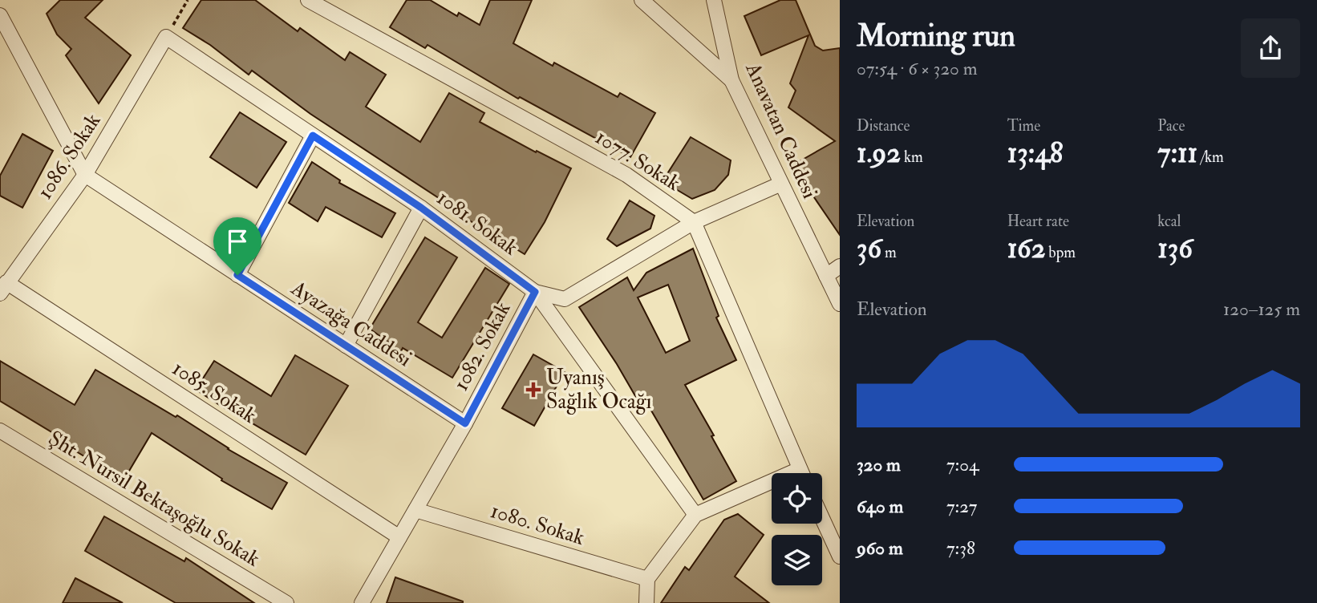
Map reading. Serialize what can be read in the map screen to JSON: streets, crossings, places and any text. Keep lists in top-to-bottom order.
{
  "streets": {
    "street": [
      "Anavatan Caddesi",
      "1086. Sokak",
      "1077. Sokak",
      "1081. Sokak",
      "Ayazağa Caddesi",
      "1082. Sokak",
      "1085. Sokak",
      "Şht. Nursil Bektaşoğlu Sokak",
      "1080. Sokak"
    ]
  },
  "crossings": [
    ["Anavatan Caddesi", "1082. Sokak"],
    ["1086. Sokak", "1081. Sokak"],
    ["1086. Sokak", "Ayazağa Caddesi"],
    ["1086. Sokak", "1085. Sokak"],
    ["1077. Sokak", "1082. Sokak"],
    ["1081. Sokak", "1082. Sokak"],
    ["Ayazağa Caddesi", "1082. Sokak"],
    ["1082. Sokak", "1085. Sokak"],
    ["1082. Sokak", "1080. Sokak"]
  ],
  "places": {
    "health": ["Uyanış Sağlık Ocağı"]
  },
  "page": {
    "heading": ["Morning run", "07:54 · 6 × 320 m"],
    "stats": [
      ["Distance", "1.92 km"],
      ["Time", "13:48"],
      ["Pace", "7:11 /km"],
      ["Elevation", "36 m"],
      ["Heart rate", "162 bpm"],
      ["kcal", "136"]
    ],
    "chart": ["Elevation", "120–125 m"],
    "list": [
      {
        "name": "320 m",
        "note": "7:04"
      },
      {
        "name": "640 m",
        "note": "7:27"
      },
      {
        "name": "960 m",
        "note": "7:38"
      }
    ]
  }
}
